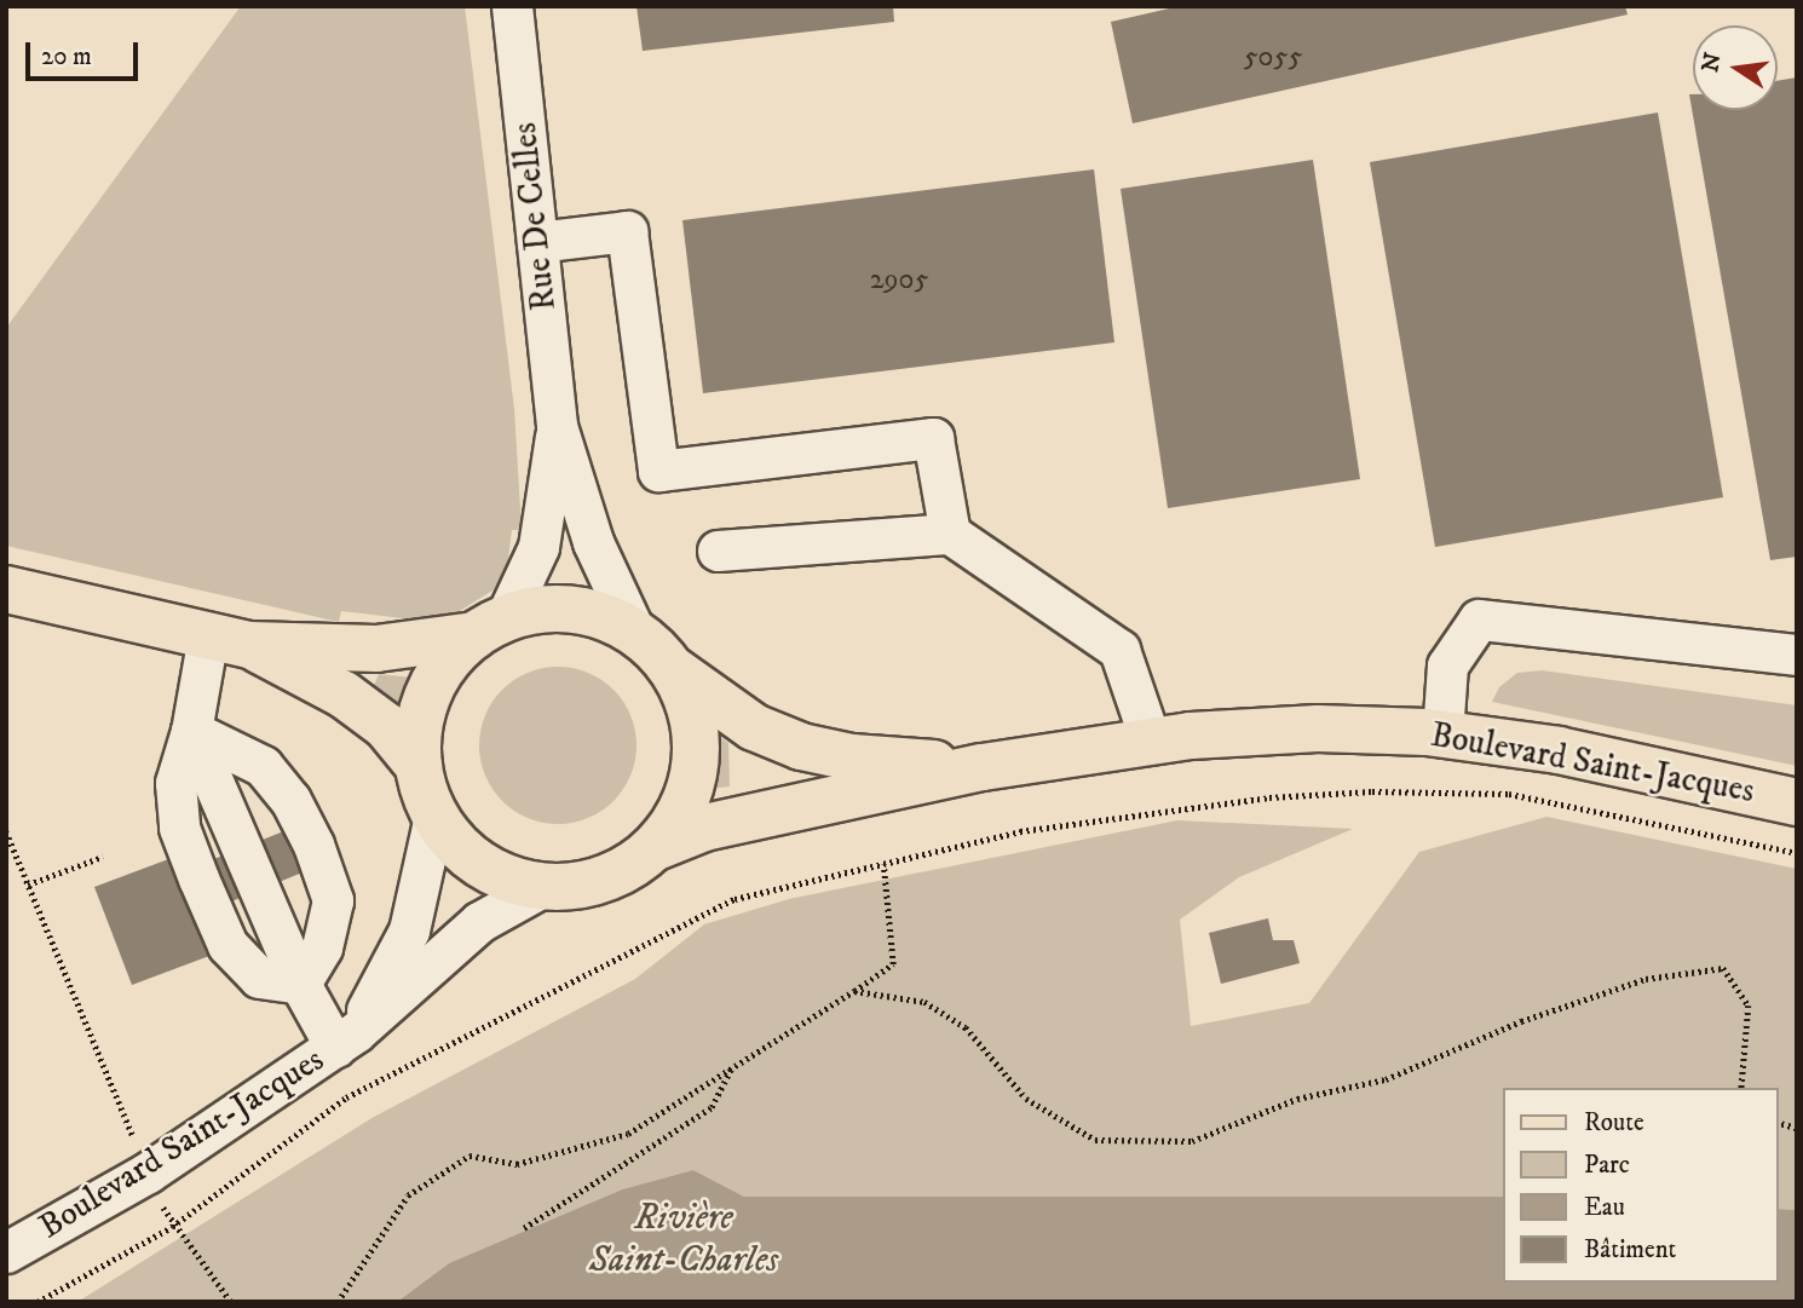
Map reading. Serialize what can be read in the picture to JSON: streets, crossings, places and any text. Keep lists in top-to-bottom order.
{
  "streets": {
    "main road": ["Boulevard Saint-Jacques"],
    "street": ["Rue De Celles"]
  },
  "crossings": [
    ["Rue De Celles", "Boulevard Saint-Jacques"]
  ],
  "water": ["Rivière Saint-Charles"],
  "house_numbers": ["5055", "2905"],
  "legend": [
    "Route",
    "Parc",
    "Eau",
    "Bâtiment"
  ],
  "scale_bar": "20 m",
  "north": "left"
}
